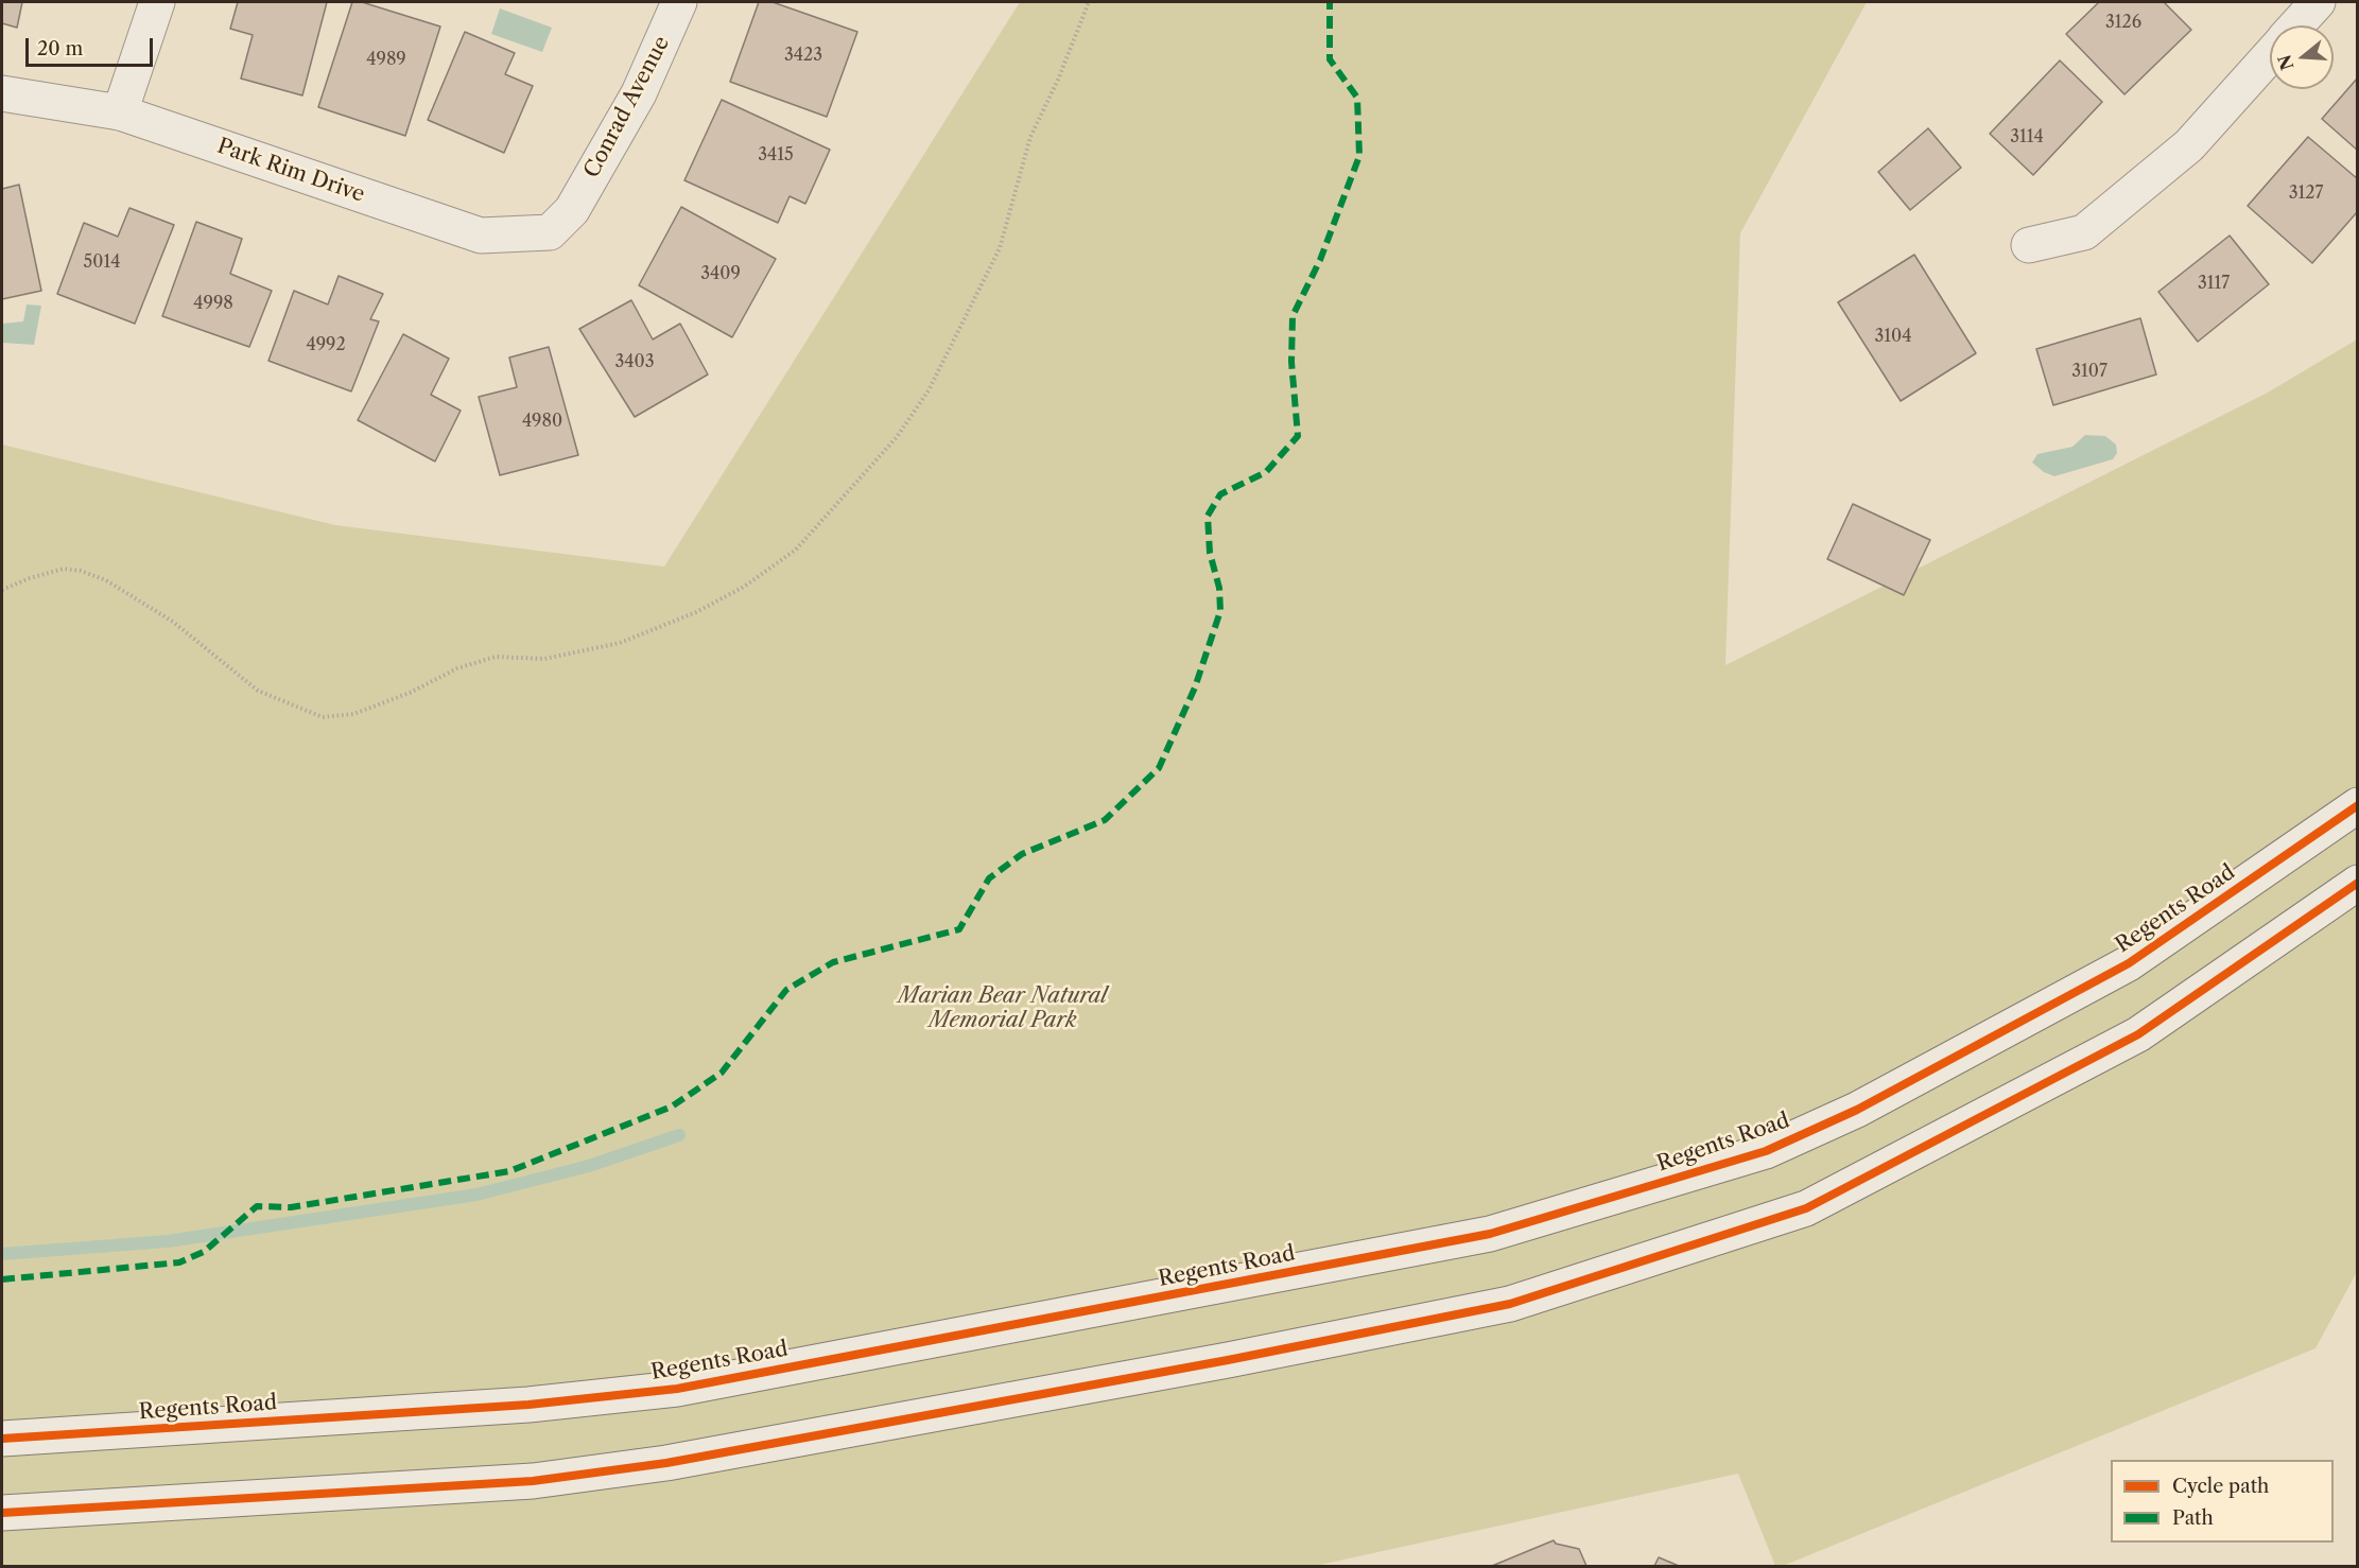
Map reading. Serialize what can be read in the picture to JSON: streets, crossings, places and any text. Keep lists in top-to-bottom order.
{
  "streets": {
    "main road": ["Conrad Avenue", "Park Rim Drive", "Regents Road"]
  },
  "crossings": [
    ["Conrad Avenue", "Park Rim Drive"]
  ],
  "parks": ["Marian Bear Natural Memorial Park"],
  "house_numbers": [
    "3126",
    "3423",
    "4989",
    "3114",
    "3415",
    "3127",
    "5014",
    "3409",
    "3117",
    "4998",
    "3104",
    "4992",
    "3403",
    "3107",
    "4980"
  ],
  "legend": ["Cycle path", "Path"],
  "scale_bar": "20 m",
  "north": "left"
}
